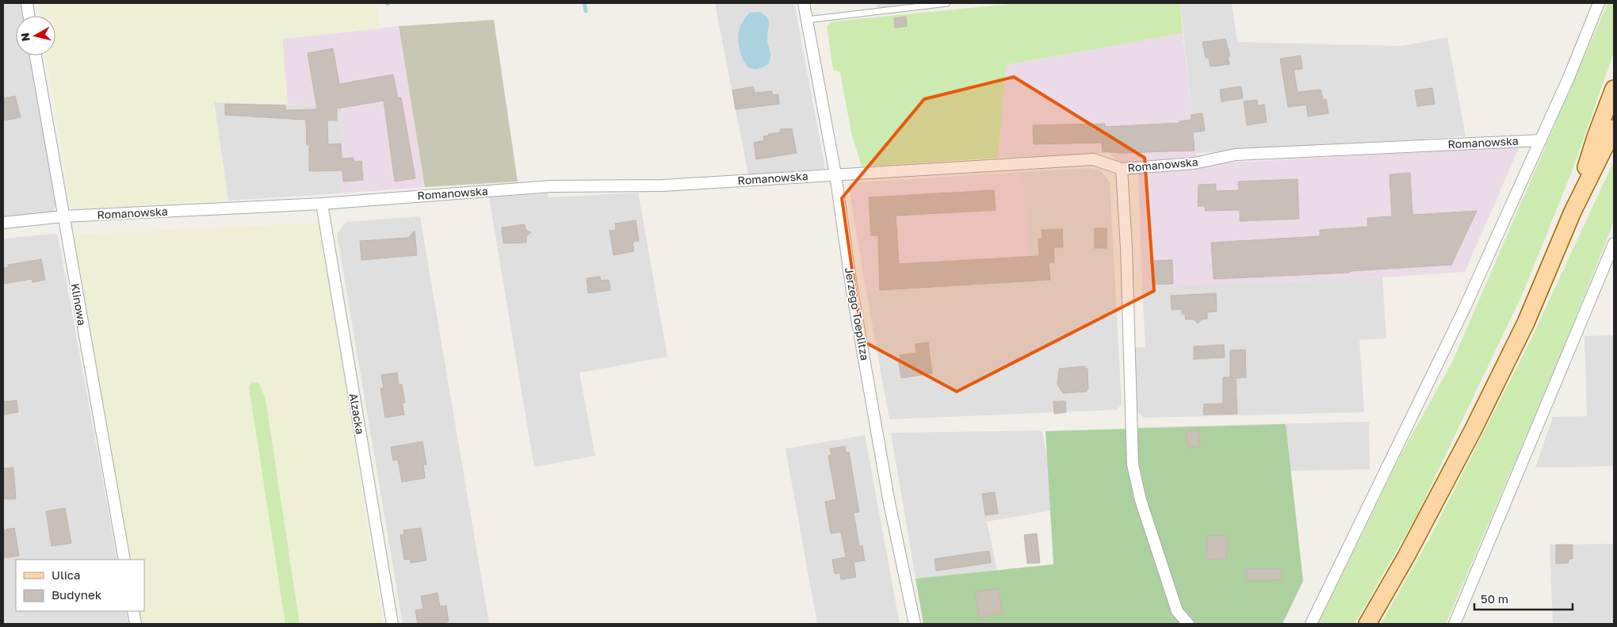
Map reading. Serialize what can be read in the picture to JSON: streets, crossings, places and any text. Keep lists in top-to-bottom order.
{
  "streets": {
    "street": [
      "Romanowska",
      "Klinowa",
      "Jerzego Toeplitza",
      "Alzacka"
    ]
  },
  "crossings": [
    ["Romanowska", "Klinowa"],
    ["Romanowska", "Jerzego Toeplitza"],
    ["Romanowska", "Alzacka"]
  ],
  "legend": ["Ulica", "Budynek"],
  "scale_bar": "50 m",
  "north": "left"
}
